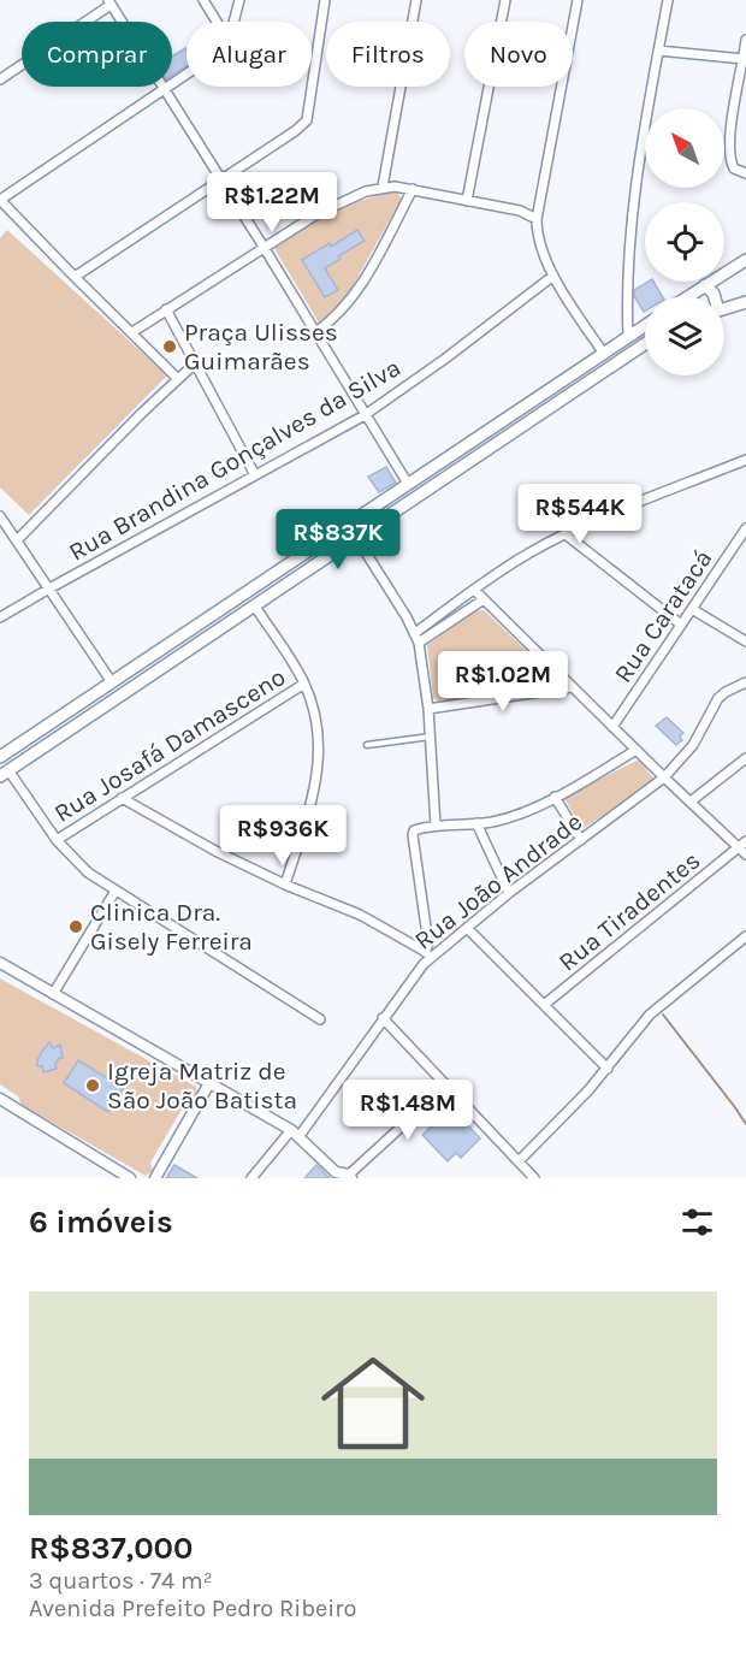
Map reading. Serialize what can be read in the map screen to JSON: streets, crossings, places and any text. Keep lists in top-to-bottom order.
{
  "streets": {
    "street": [
      "Rua Brandina Gonçalves da Silva",
      "Rua Caratacá",
      "Rua Josafá Damasceno",
      "Rua João Andrade",
      "Rua Tiradentes"
    ]
  },
  "places": ["Praça Ulisses Guimarães", "Clinica Dra. Gisely Ferreira", "Igreja Matriz de São João Batista"],
  "north": "top left",
  "page": {
    "chip": [
      "Comprar",
      "Alugar",
      "Filtros",
      "Novo"
    ],
    "price": [
      "R$1.22M",
      "R$544K",
      "R$837K",
      "R$1.02M",
      "R$936K",
      "R$1.48M"
    ],
    "heading": "6 imóveis",
    "list": [
      {
        "name": "R$837,000",
        "note": "3 quartos · 74 m² · Avenida Prefeito Pedro Ribeiro"
      }
    ]
  }
}
